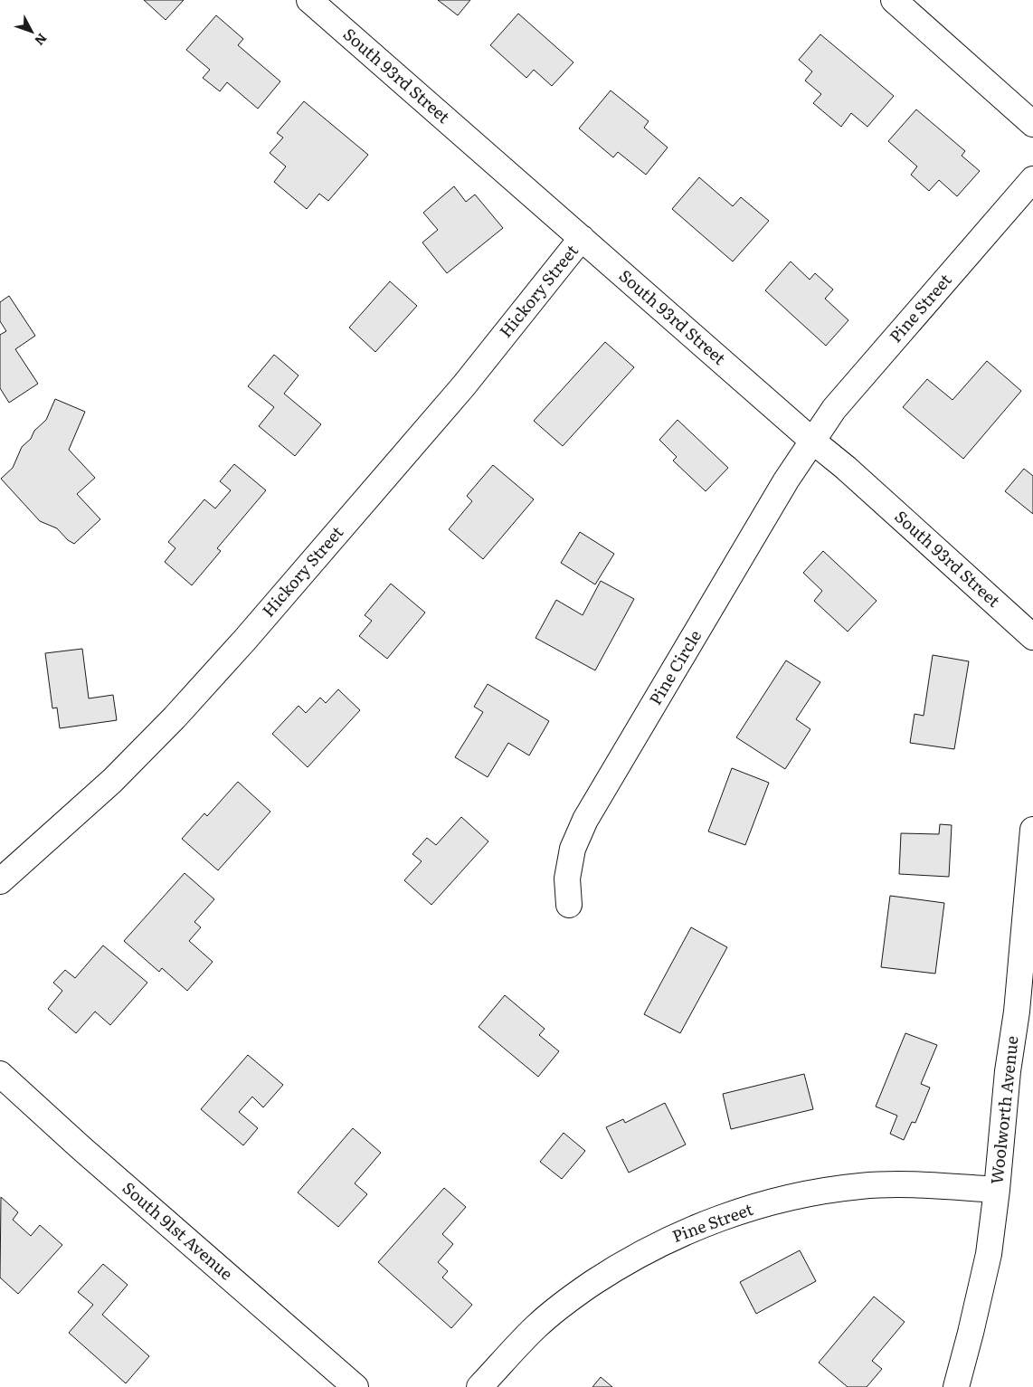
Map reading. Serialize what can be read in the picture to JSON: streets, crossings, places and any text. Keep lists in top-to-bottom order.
{
  "streets": {
    "street": [
      "South 93rd Street",
      "Hickory Street",
      "Pine Street",
      "Pine Circle",
      "Woolworth Avenue",
      "South 91st Avenue"
    ]
  },
  "crossings": [
    ["South 93rd Street", "Hickory Street"],
    ["South 93rd Street", "Pine Street"],
    ["South 93rd Street", "Pine Circle"],
    ["Pine Street", "Pine Circle"],
    ["Pine Street", "Woolworth Avenue"]
  ],
  "north": "bottom right"
}
